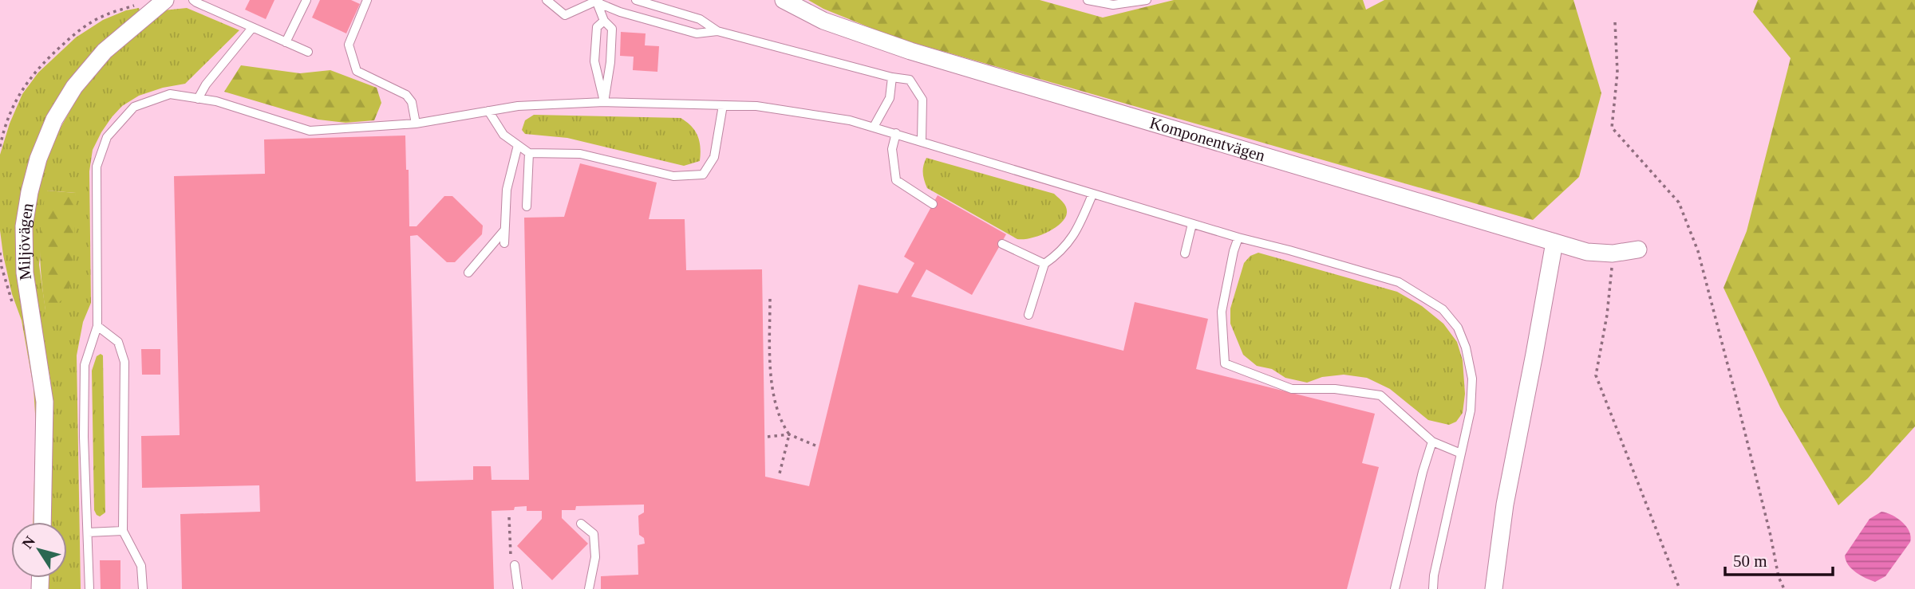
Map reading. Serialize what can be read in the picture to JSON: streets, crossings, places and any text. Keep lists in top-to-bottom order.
{
  "streets": {
    "street": ["Komponentvägen", "Miljövägen"]
  },
  "scale_bar": "50 m",
  "north": "top left"
}
